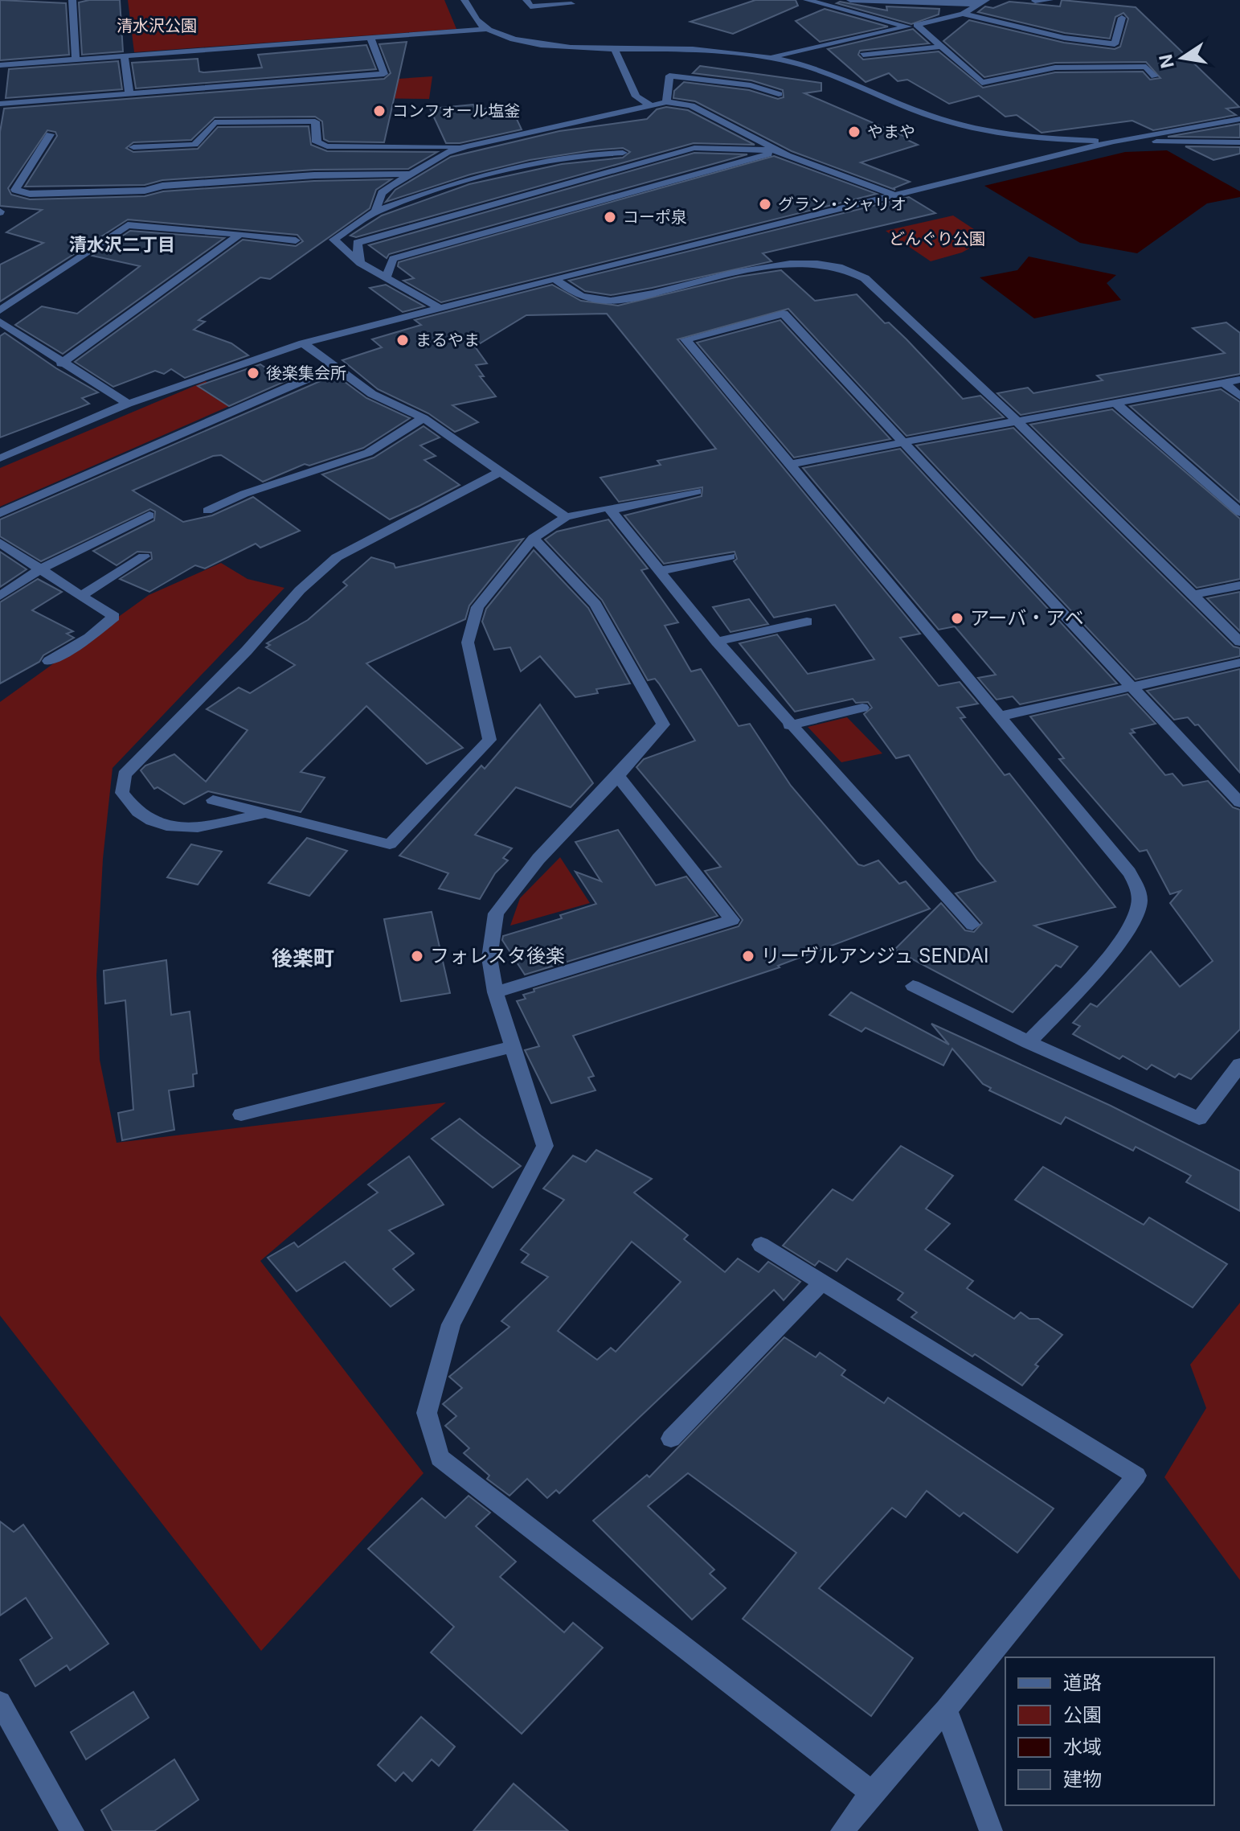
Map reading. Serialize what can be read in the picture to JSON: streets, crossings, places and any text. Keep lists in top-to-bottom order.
{
  "districts": ["清水沢二丁目", "後楽町"],
  "parks": ["清水沢公園", "どんぐり公園"],
  "places": [
    "コンフォール塩釜",
    "やまや",
    "グラン・シャリオ",
    "コーポ泉",
    "まるやま",
    "後楽集会所",
    "アーバ・アベ",
    "フォレスタ後楽",
    "リーヴルアンジュ SENDAI"
  ],
  "legend": [
    "道路",
    "公園",
    "水域",
    "建物"
  ],
  "north": "left"
}
